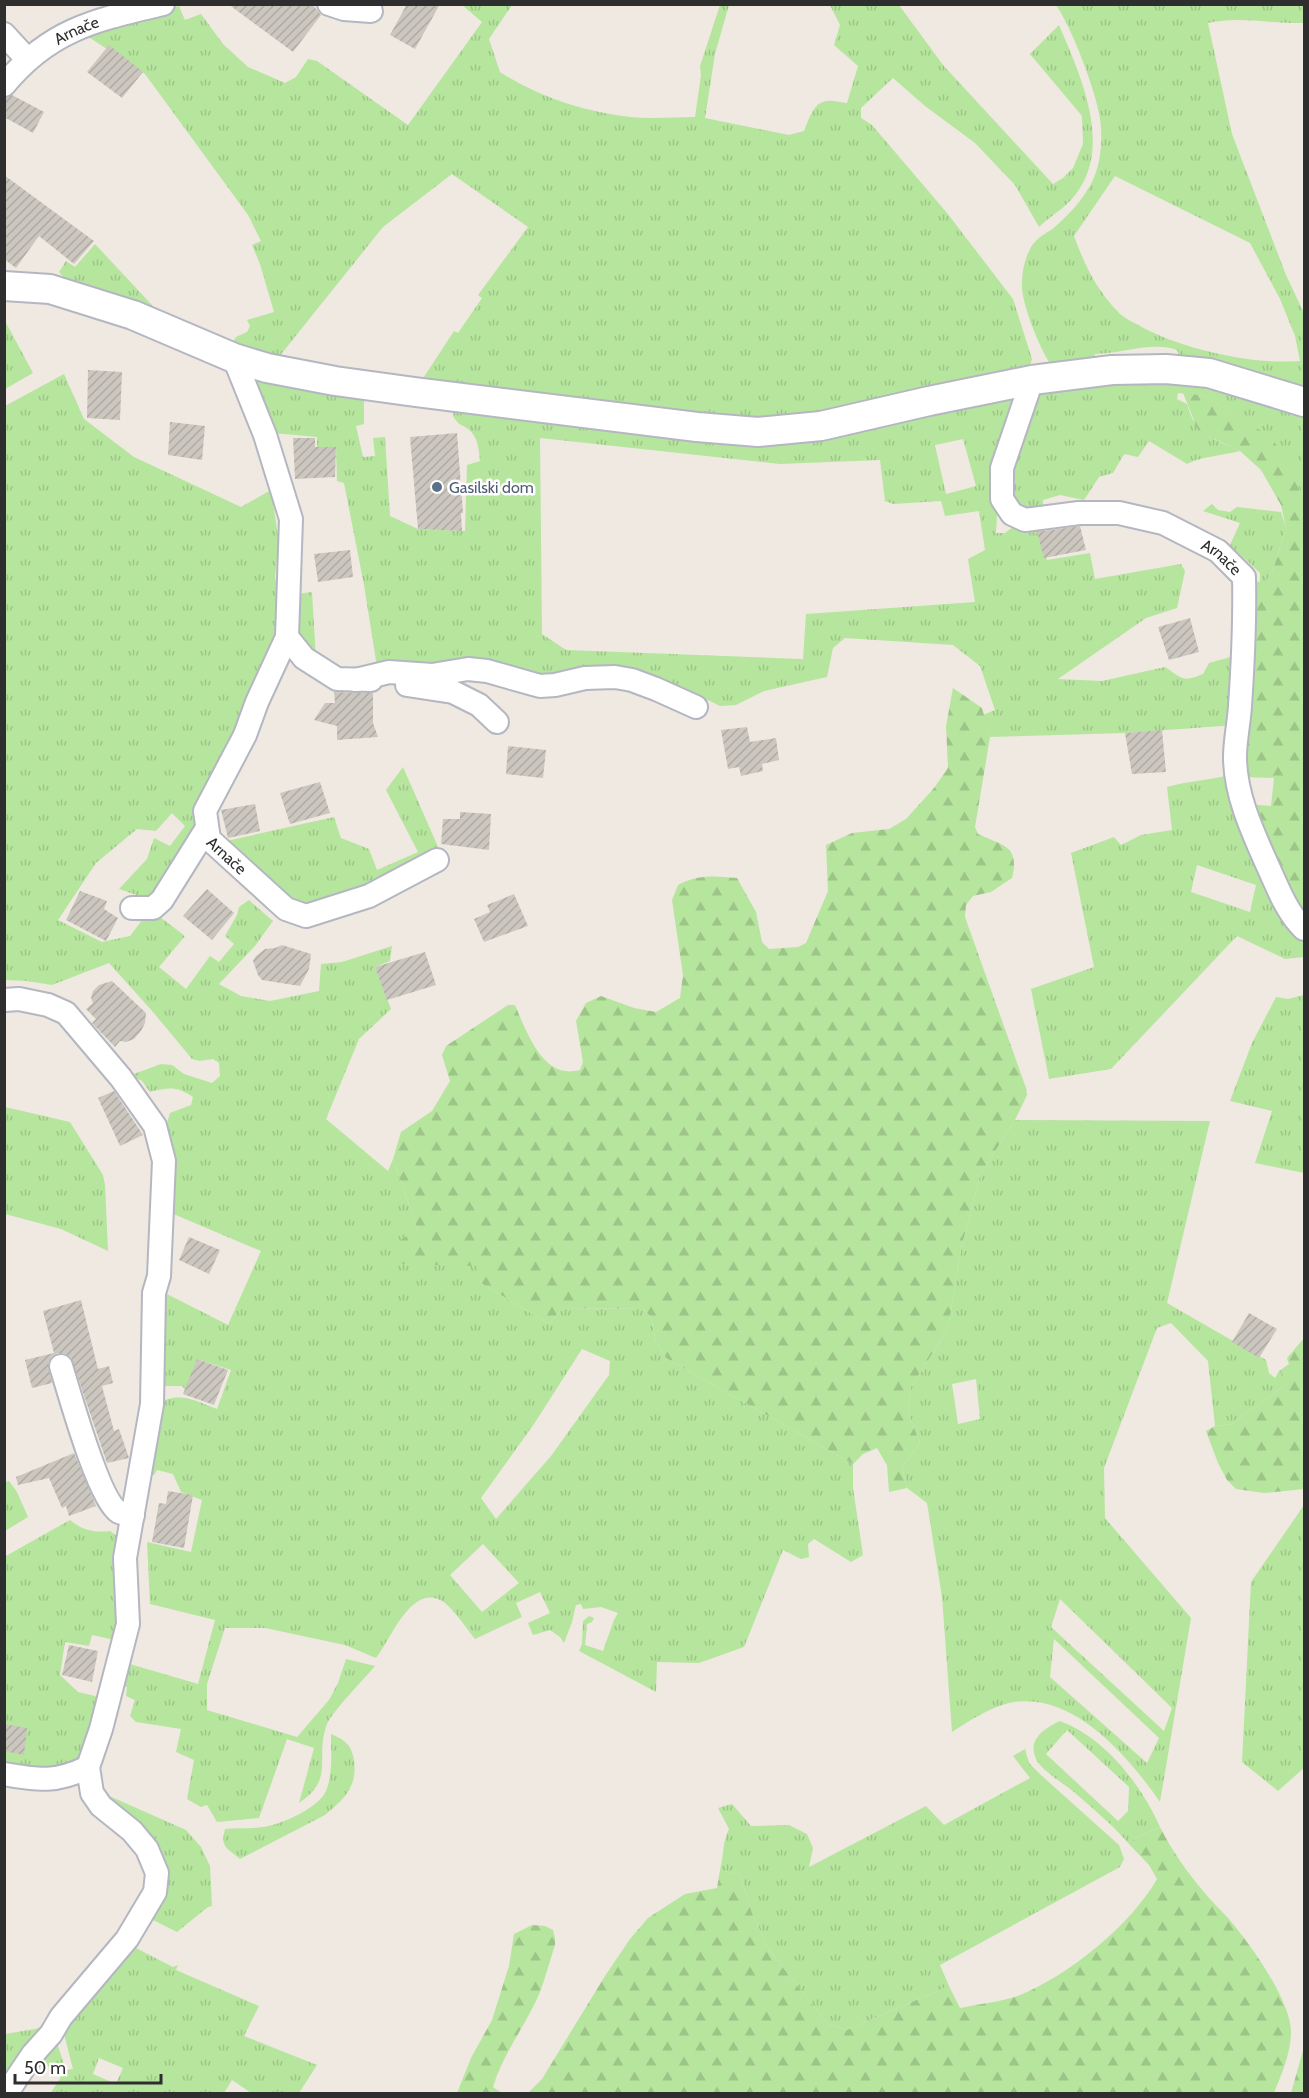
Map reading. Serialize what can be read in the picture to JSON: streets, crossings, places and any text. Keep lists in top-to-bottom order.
{
  "streets": {
    "street": ["Arnače"]
  },
  "places": ["Gasilski dom"],
  "scale_bar": "50 m"
}
